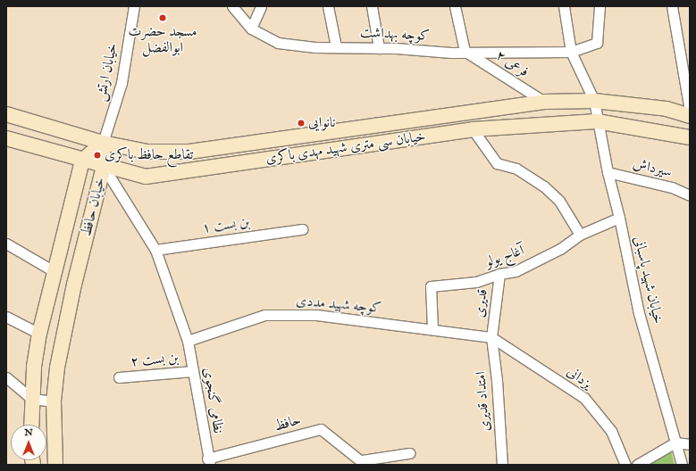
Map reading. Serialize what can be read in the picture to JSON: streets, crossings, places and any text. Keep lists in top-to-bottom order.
{
  "streets": {
    "main road": ["خیابان سی متری شهید مهدی باکری", "خیابان حافظ"],
    "street": [
      "کوچه بهداشت",
      "فرعی ۲",
      "خیابان ارتش",
      "سیرداش",
      "بن بست ۱",
      "آغاج یولو",
      "خیابان شهید پاسبانی",
      "قدیری",
      "کوچه شهید مددی",
      "بن بست ۲",
      "یزدانی",
      "نظامی گنجوی",
      "امتداد قدیری",
      "حافظ"
    ]
  },
  "crossings": [
    ["کوچه بهداشت", "فرعی ۲"],
    ["فرعی ۲", "خیابان سی متری شهید مهدی باکری"],
    ["خیابان ارتش", "خیابان سی متری شهید مهدی باکری"],
    ["خیابان ارتش", "خیابان حافظ"],
    ["خیابان سی متری شهید مهدی باکری", "خیابان حافظ"],
    ["خیابان سی متری شهید مهدی باکری", "خیابان شهید پاسبانی"],
    ["سیرداش", "خیابان شهید پاسبانی"],
    ["آغاج یولو", "خیابان شهید پاسبانی"],
    ["آغاج یولو", "قدیری"],
    ["آغاج یولو", "کوچه شهید مددی"],
    ["قدیری", "کوچه شهید مددی"],
    ["قدیری", "یزدانی"],
    ["قدیری", "امتداد قدیری"],
    ["کوچه شهید مددی", "یزدانی"],
    ["کوچه شهید مددی", "نظامی گنجوی"],
    ["کوچه شهید مددی", "امتداد قدیری"],
    ["بن بست ۲", "نظامی گنجوی"],
    ["یزدانی", "امتداد قدیری"],
    ["نظامی گنجوی", "حافظ"]
  ],
  "places": ["مسجد حضرت ابوالفضل", "نانوایی", "تقاطع حافظ باکری"],
  "north": "top"
}
